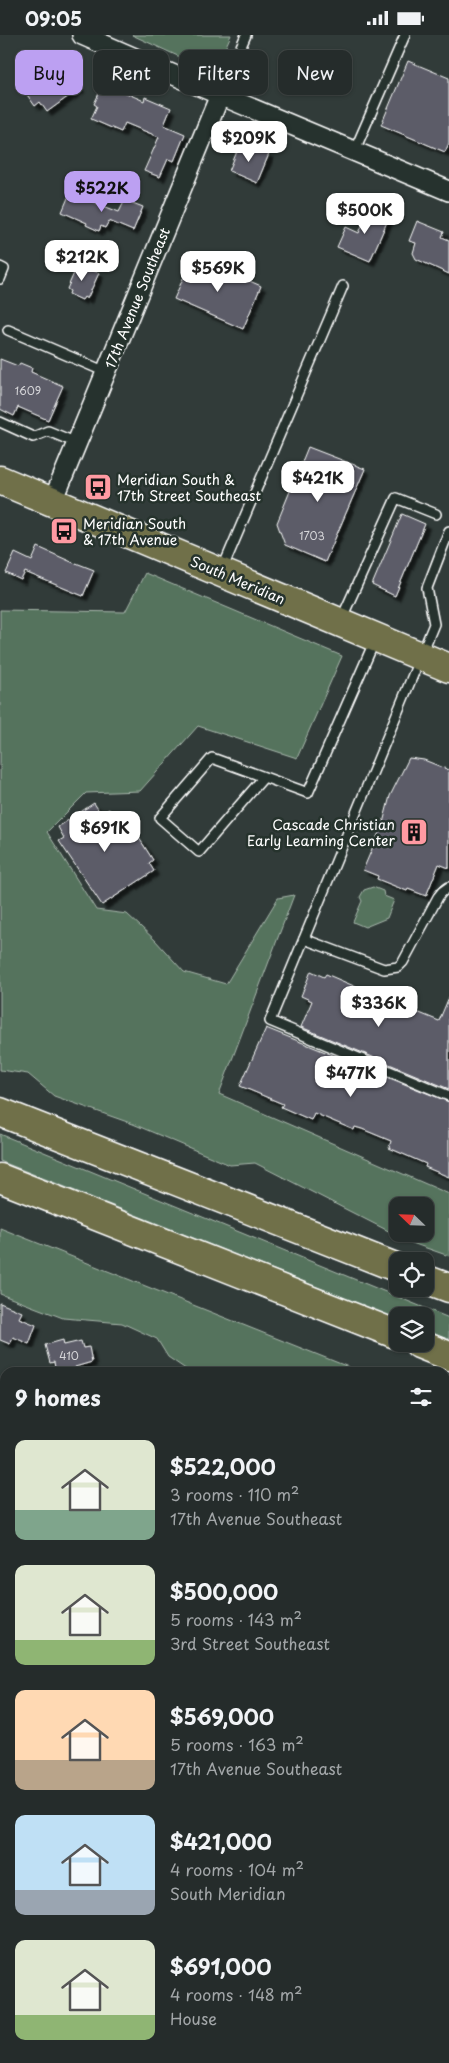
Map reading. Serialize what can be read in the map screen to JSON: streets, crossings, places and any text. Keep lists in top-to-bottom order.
{
  "streets": {
    "main road": ["South Meridian"],
    "street": ["17th Avenue Southeast"]
  },
  "crossings": [
    ["17th Avenue Southeast", "South Meridian"]
  ],
  "places": {
    "bus stop": ["Meridian South & 17th Street Southeast", "Meridian South & 17th Avenue"],
    "building": ["Cascade Christian Early Learning Center"]
  },
  "house_numbers": ["1609", "1703", "410"],
  "north": "top left",
  "page": {
    "status": "09:05",
    "chip": [
      "Buy",
      "Rent",
      "Filters",
      "New"
    ],
    "price": [
      "$209K",
      "$522K",
      "$500K",
      "$212K",
      "$569K",
      "$421K",
      "$691K",
      "$336K",
      "$477K"
    ],
    "heading": "9 homes",
    "list": [
      {
        "name": "$522,000",
        "note": "3 rooms · 110 m² · 17th Avenue Southeast"
      },
      {
        "name": "$500,000",
        "note": "5 rooms · 143 m² · 3rd Street Southeast"
      },
      {
        "name": "$569,000",
        "note": "5 rooms · 163 m² · 17th Avenue Southeast"
      },
      {
        "name": "$421,000",
        "note": "4 rooms · 104 m² · South Meridian"
      },
      {
        "name": "$691,000",
        "note": "4 rooms · 148 m² · House"
      }
    ]
  }
}
